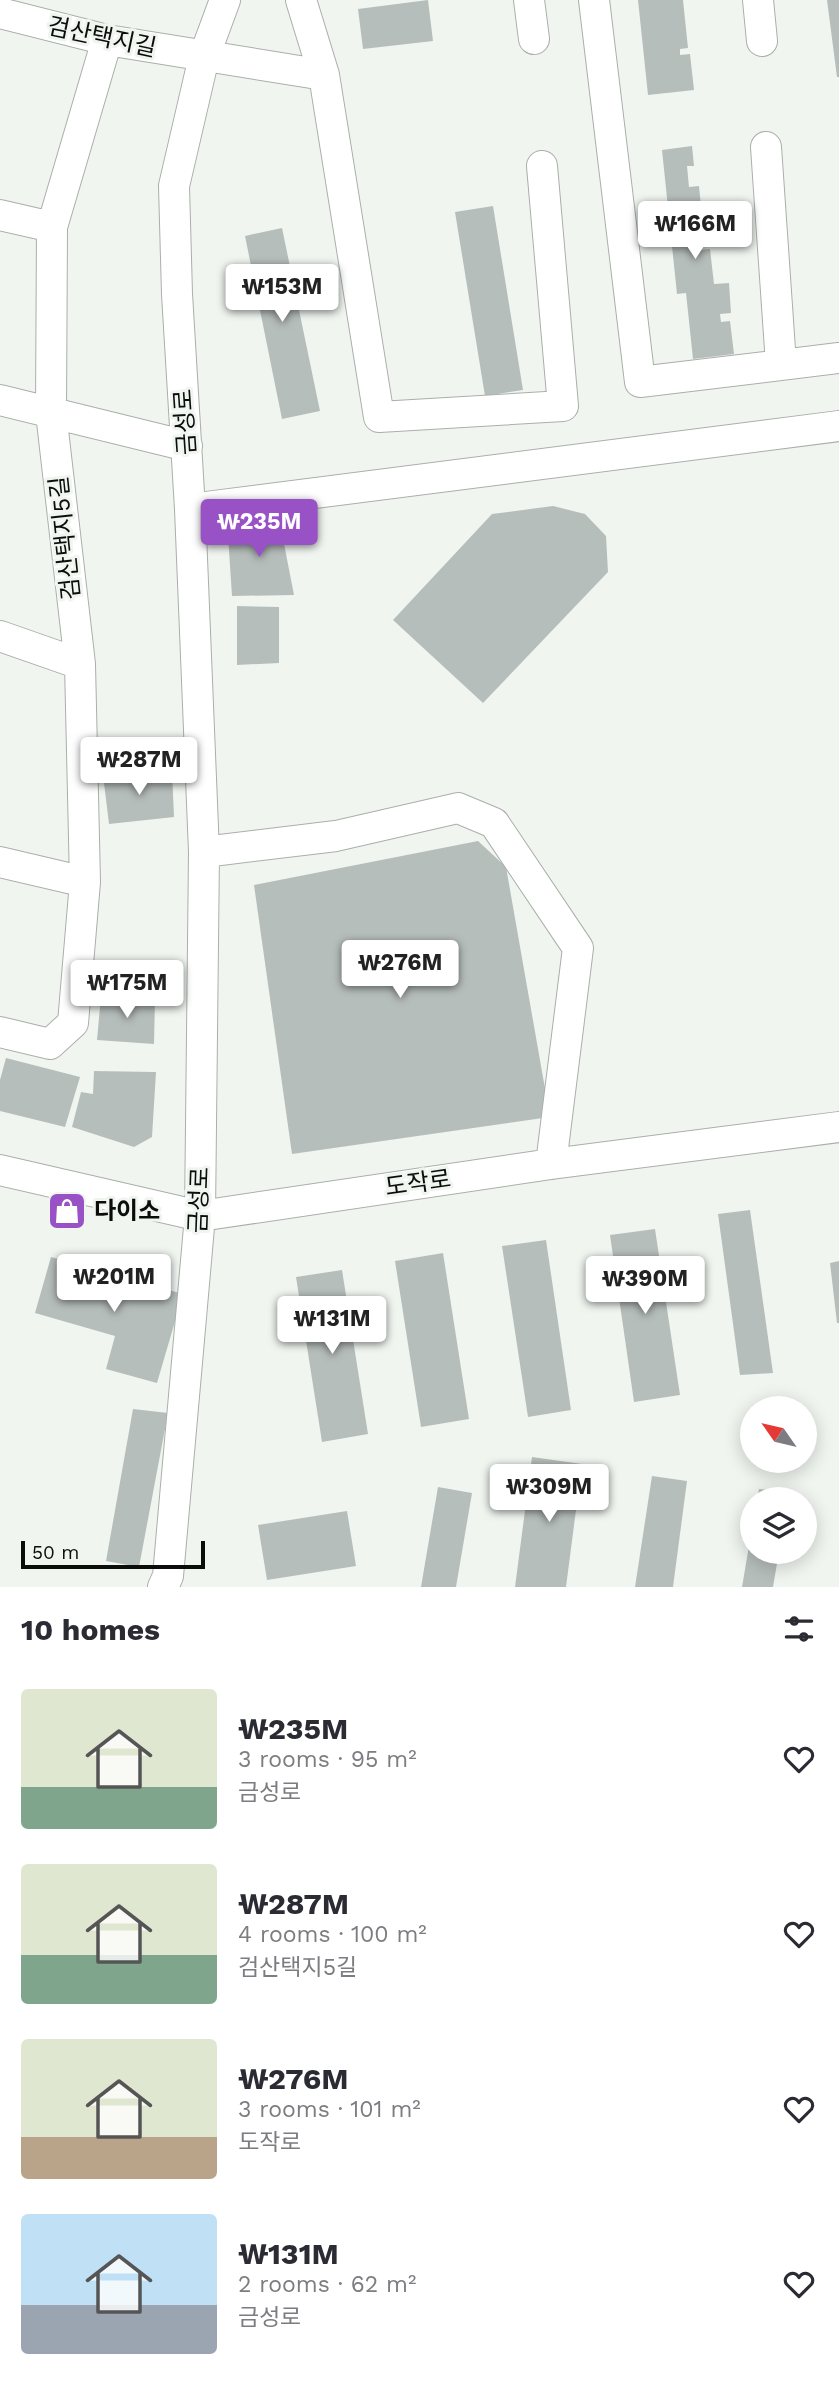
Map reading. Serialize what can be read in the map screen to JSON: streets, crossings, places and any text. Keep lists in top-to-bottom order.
{
  "streets": {
    "street": [
      "검산택지길",
      "금성로",
      "검산택지5길",
      "도작로"
    ]
  },
  "crossings": [
    ["검산택지길", "금성로"],
    ["검산택지길", "검산택지5길"],
    ["금성로", "도작로"]
  ],
  "places": {
    "shop": ["다이소"]
  },
  "scale_bar": "50 m",
  "north": "top left",
  "page": {
    "price": [
      "₩166M",
      "₩153M",
      "₩235M",
      "₩287M",
      "₩276M",
      "₩175M",
      "₩201M",
      "₩390M",
      "₩131M",
      "₩309M"
    ],
    "scale": "50 m",
    "heading": "10 homes",
    "list": [
      {
        "name": "₩235M",
        "note": "3 rooms · 95 m² · 금성로"
      },
      {
        "name": "₩287M",
        "note": "4 rooms · 100 m² · 검산택지5길"
      },
      {
        "name": "₩276M",
        "note": "3 rooms · 101 m² · 도작로"
      },
      {
        "name": "₩131M",
        "note": "2 rooms · 62 m² · 금성로"
      }
    ]
  }
}
